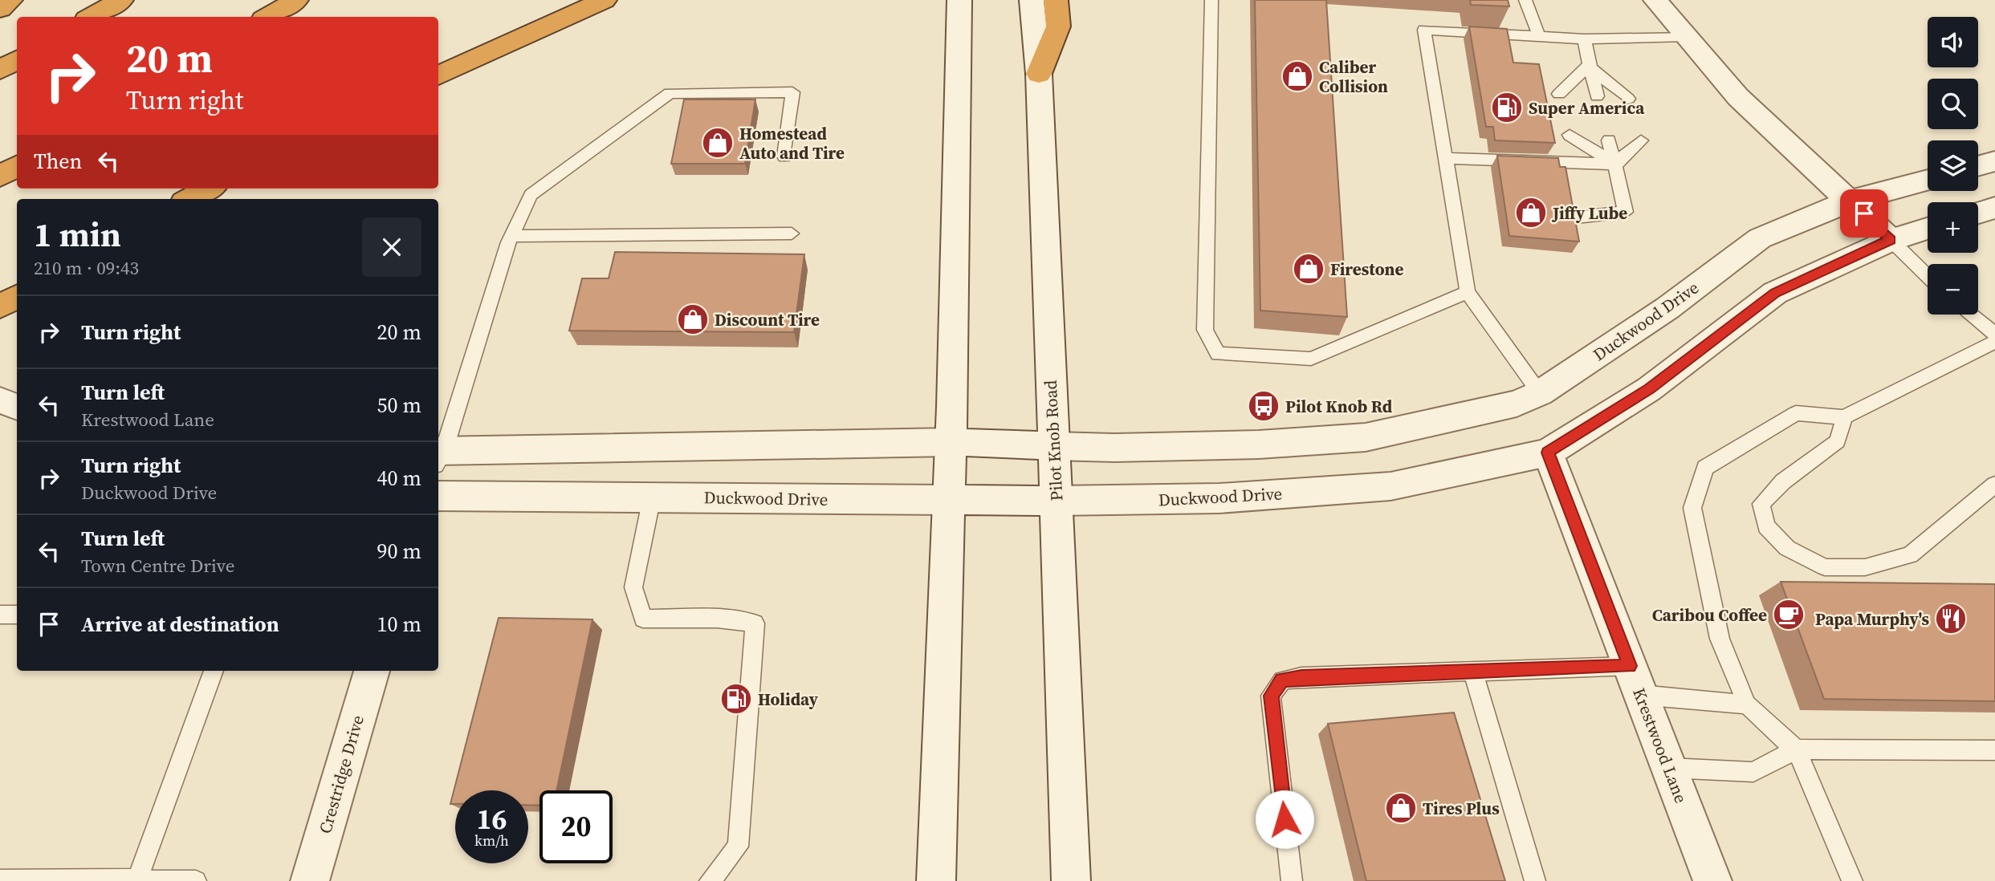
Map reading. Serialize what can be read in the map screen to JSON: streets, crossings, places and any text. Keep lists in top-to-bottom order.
{
  "streets": {
    "street": [
      "Duckwood Drive",
      "Pilot Knob Road",
      "Krestwood Lane",
      "Crestridge Drive"
    ]
  },
  "crossings": [
    ["Duckwood Drive", "Pilot Knob Road"],
    ["Duckwood Drive", "Krestwood Lane"]
  ],
  "places": {
    "shop": [
      "Caliber Collision",
      "Homestead Auto and Tire",
      "Jiffy Lube",
      "Firestone",
      "Discount Tire",
      "Tires Plus"
    ],
    "fuel station": ["Super America", "Holiday"],
    "bus stop": ["Pilot Knob Rd"],
    "cafe": ["Caribou Coffee"],
    "restaurant": ["Papa Murphy's"]
  },
  "page": {
    "map_buttons": ["+", "−"],
    "turn": ["20 m", "Turn right"],
    "then": "Then",
    "heading": ["1 min", "210 m · 09:43"],
    "list": [
      {
        "name": "Turn right",
        "value": "20 m"
      },
      {
        "name": "Turn left",
        "note": "Krestwood Lane",
        "value": "50 m"
      },
      {
        "name": "Turn right",
        "note": "Duckwood Drive",
        "value": "40 m"
      },
      {
        "name": "Turn left",
        "note": "Town Centre Drive",
        "value": "90 m"
      },
      {
        "name": "Arrive at destination",
        "value": "10 m"
      }
    ],
    "speed": "16 km/h",
    "limit": "20"
  }
}
